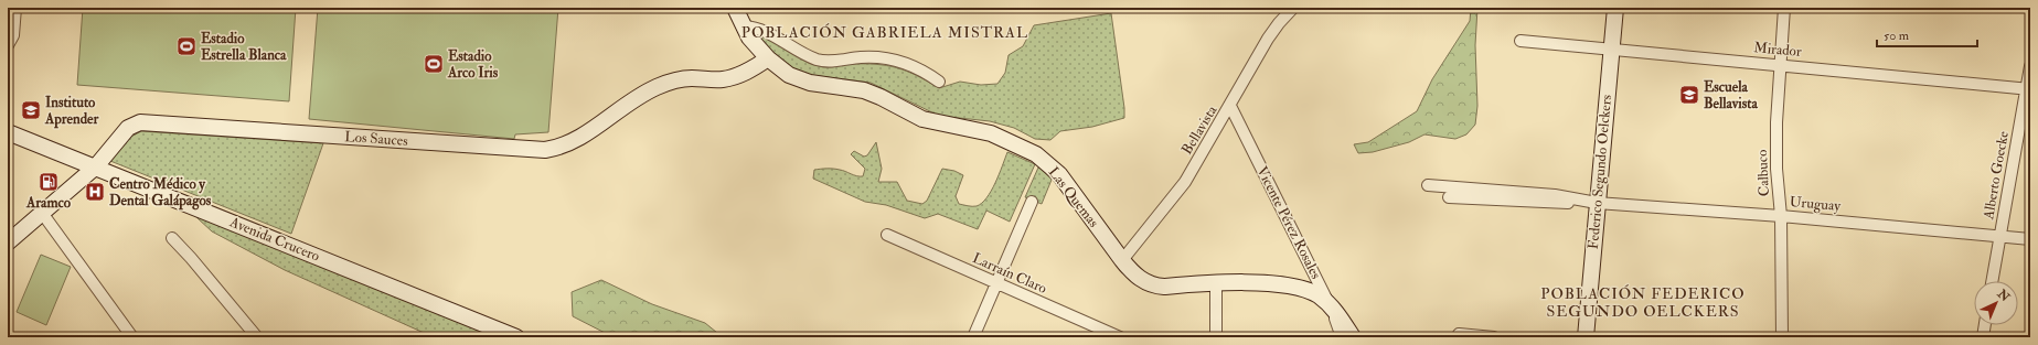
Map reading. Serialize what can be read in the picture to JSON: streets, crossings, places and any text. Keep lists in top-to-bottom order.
{
  "streets": {
    "main road": [
      "Los Sauces",
      "Federico Segundo Oelckers",
      "Las Quemas",
      "Vicente Pérez Rosales",
      "Avenida Crucero"
    ],
    "street": [
      "Mirador",
      "Bellavista",
      "Calbuco",
      "Alberto Goecke",
      "Uruguay",
      "Larraín Claro"
    ]
  },
  "crossings": [
    ["Mirador", "Federico Segundo Oelckers"],
    ["Mirador", "Calbuco"],
    ["Mirador", "Alberto Goecke"],
    ["Bellavista", "Las Quemas"],
    ["Bellavista", "Vicente Pérez Rosales"],
    ["Los Sauces", "Las Quemas"],
    ["Los Sauces", "Avenida Crucero"],
    ["Federico Segundo Oelckers", "Uruguay"],
    ["Calbuco", "Uruguay"],
    ["Alberto Goecke", "Uruguay"],
    ["Las Quemas", "Vicente Pérez Rosales"]
  ],
  "districts": ["POBLACIÓN GABRIELA MISTRAL", "POBLACIÓN FEDERICO SEGUNDO OELCKERS"],
  "places": {
    "sports": ["Estadio Estrella Blanca", "Estadio Arco Iris"],
    "school or university": ["Escuela Bellavista", "Instituto Aprender"],
    "fuel station": ["Aramco"],
    "hospital": ["Centro Médico y Dental Galápagos"]
  },
  "scale_bar": "50 m",
  "north": "top right"
}
